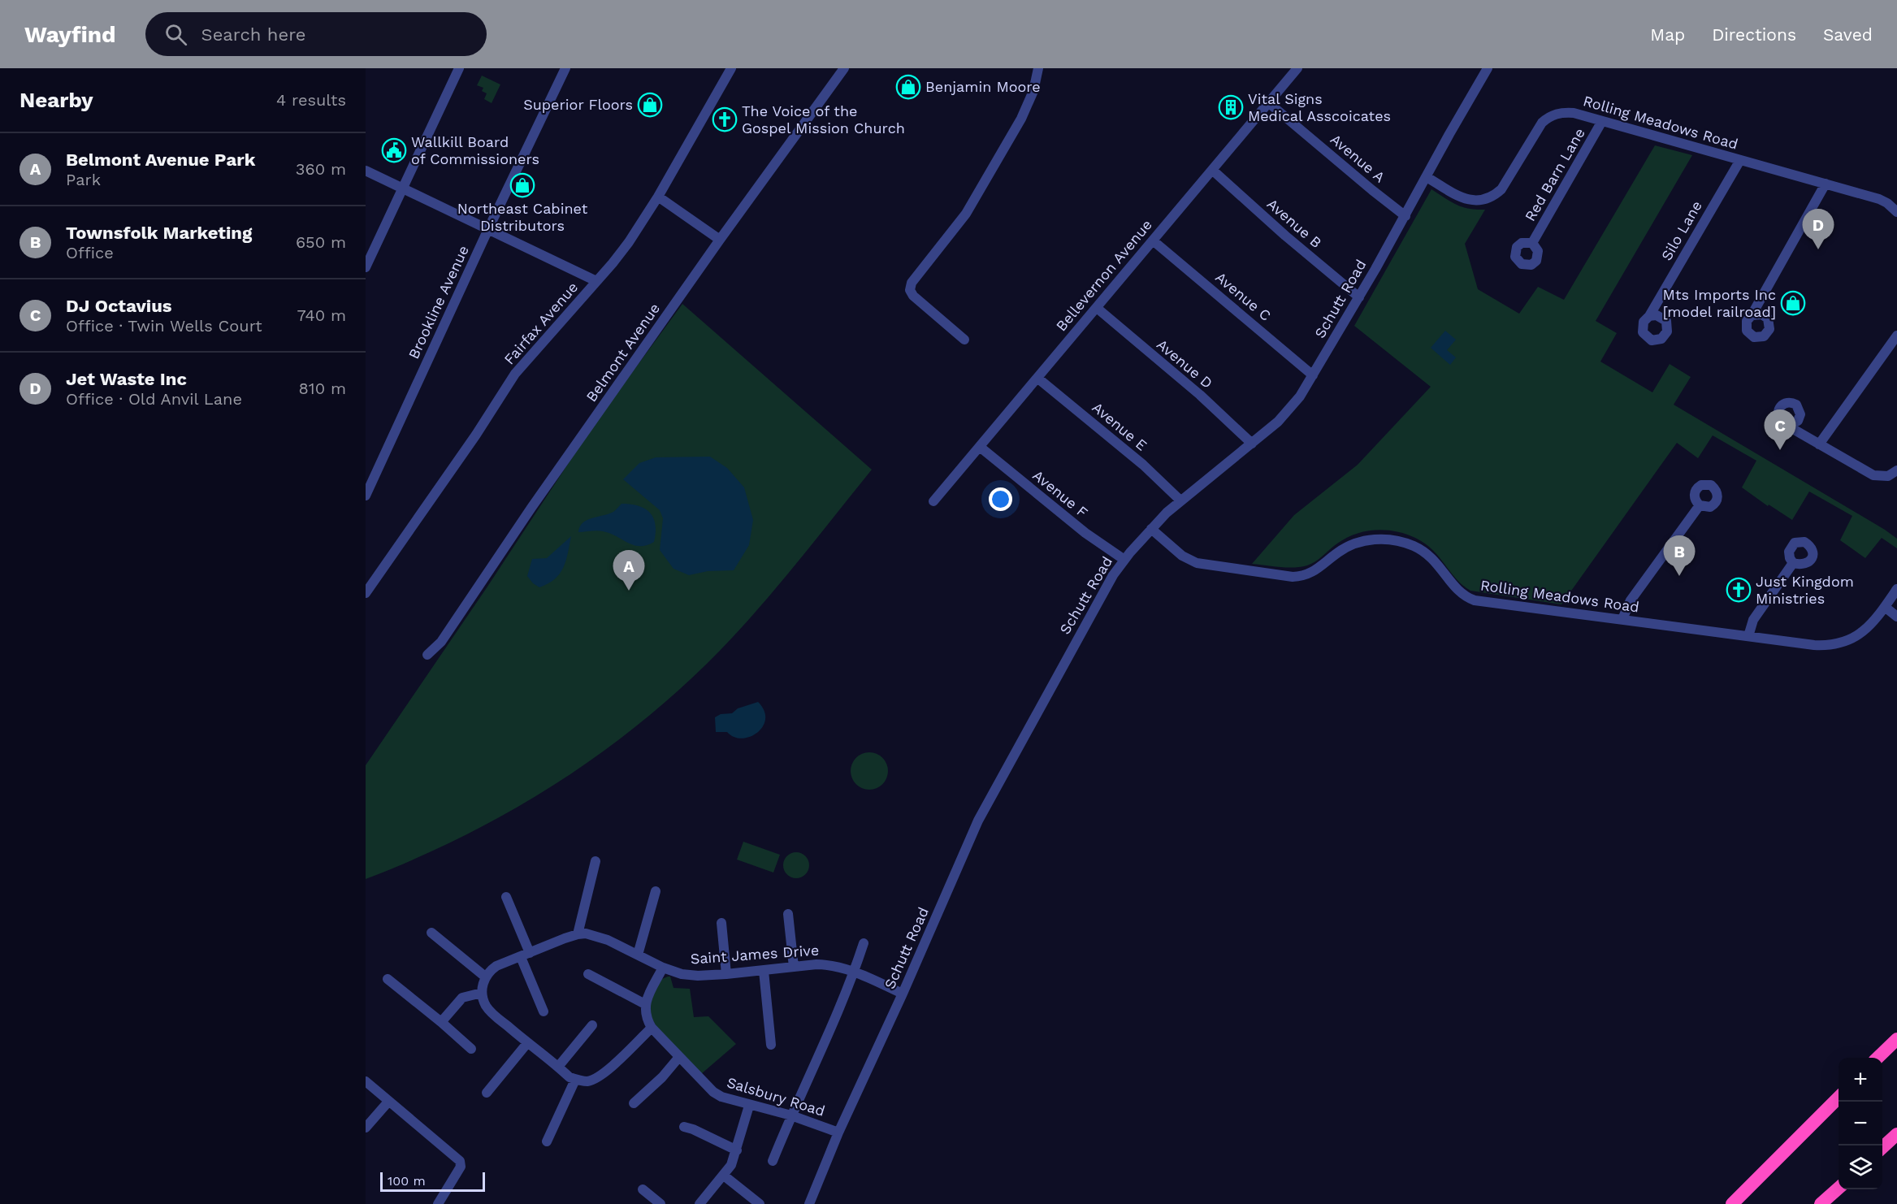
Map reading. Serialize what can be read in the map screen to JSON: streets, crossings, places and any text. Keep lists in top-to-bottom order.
{
  "streets": {
    "street": [
      "Rolling Meadows Road",
      "Avenue A",
      "Red Barn Lane",
      "Avenue B",
      "Silo Lane",
      "Bellevernon Avenue",
      "Avenue C",
      "Schutt Road",
      "Brookline Avenue",
      "Fairfax Avenue",
      "Belmont Avenue",
      "Avenue D",
      "Avenue E",
      "Avenue F",
      "Saint James Drive",
      "Salsbury Road"
    ]
  },
  "crossings": [
    ["Rolling Meadows Road", "Red Barn Lane"],
    ["Rolling Meadows Road", "Silo Lane"],
    ["Rolling Meadows Road", "Schutt Road"],
    ["Avenue A", "Bellevernon Avenue"],
    ["Avenue A", "Schutt Road"],
    ["Avenue B", "Bellevernon Avenue"],
    ["Avenue B", "Schutt Road"],
    ["Bellevernon Avenue", "Avenue C"],
    ["Bellevernon Avenue", "Avenue D"],
    ["Bellevernon Avenue", "Avenue E"],
    ["Bellevernon Avenue", "Avenue F"],
    ["Avenue C", "Schutt Road"],
    ["Schutt Road", "Avenue D"],
    ["Schutt Road", "Avenue E"],
    ["Schutt Road", "Avenue F"],
    ["Schutt Road", "Saint James Drive"],
    ["Schutt Road", "Salsbury Road"]
  ],
  "places": {
    "shop": [
      "Benjamin Moore",
      "Superior Floors",
      "Northeast Cabinet Distributors",
      "Mts Imports Inc [model railroad]"
    ],
    "building": ["Vital Signs Medical Asscoicates"],
    "church": ["The Voice of the Gospel Mission Church", "Just Kingdom Ministries"],
    "public building": ["Wallkill Board of Commissioners"]
  },
  "scale_bar": "100 m",
  "page": {
    "header": "Wayfind",
    "search": "Search here",
    "nav": ["Map", "Directions", "Saved"],
    "heading": ["Nearby", "4 results"],
    "list": [
      {
        "mark": "A",
        "name": "Belmont Avenue Park",
        "note": "Park",
        "value": "360 m"
      },
      {
        "mark": "B",
        "name": "Townsfolk Marketing",
        "note": "Office",
        "value": "650 m"
      },
      {
        "mark": "C",
        "name": "DJ Octavius",
        "note": "Office · Twin Wells Court",
        "value": "740 m"
      },
      {
        "mark": "D",
        "name": "Jet Waste Inc",
        "note": "Office · Old Anvil Lane",
        "value": "810 m"
      }
    ],
    "pins": [
      "D",
      "C",
      "B",
      "A"
    ],
    "map_buttons": ["+", "−"],
    "scale": "100 m"
  }
}
